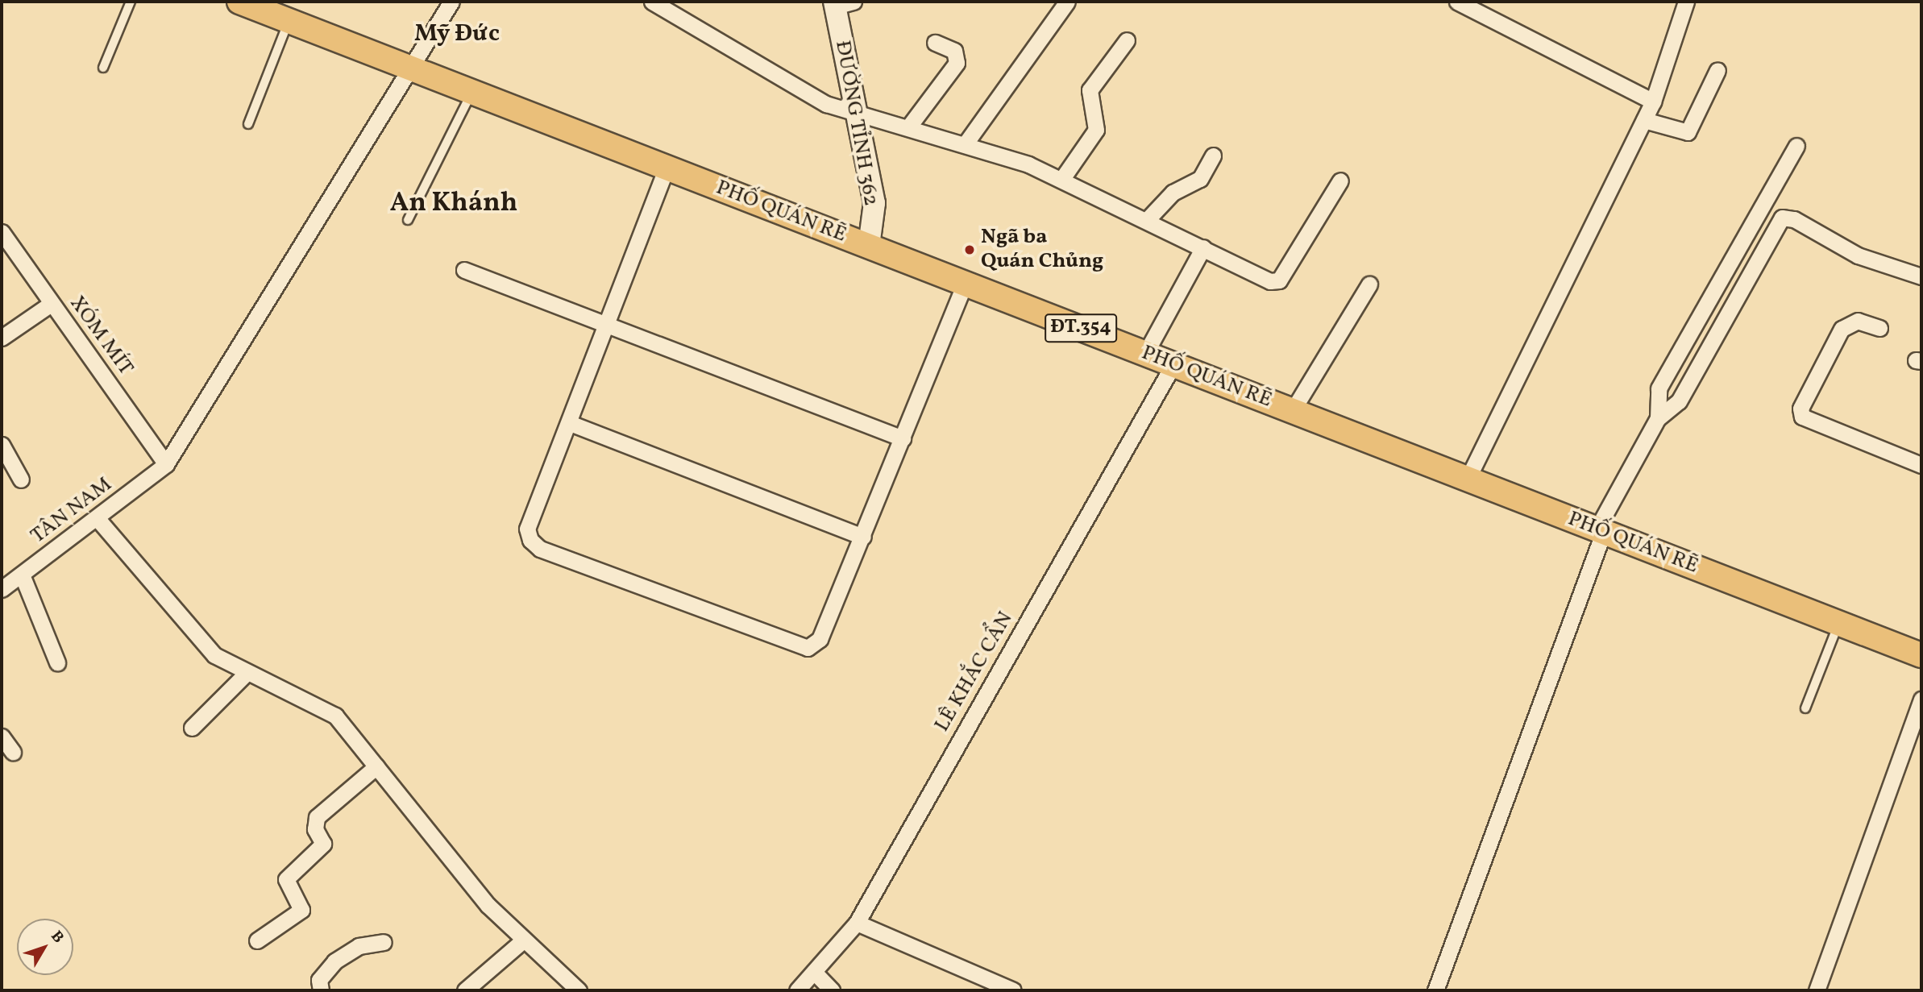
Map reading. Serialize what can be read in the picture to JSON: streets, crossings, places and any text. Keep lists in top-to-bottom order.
{
  "streets": {
    "main road": ["ĐƯỜNG TỈNH 362", "PHỐ QUÁN RẼ", "ĐT.354"],
    "street": ["XÓM MÍT", "TÂN NAM", "LÊ KHẮC CẨN"]
  },
  "crossings": [
    ["ĐƯỜNG TỈNH 362", "PHỐ QUÁN RẼ"],
    ["PHỐ QUÁN RẼ", "TÂN NAM"],
    ["PHỐ QUÁN RẼ", "LÊ KHẮC CẨN"],
    ["XÓM MÍT", "TÂN NAM"]
  ],
  "districts": ["Mỹ Đức", "An Khánh"],
  "places": ["Ngã ba Quán Chủng"],
  "north": "top right"
}
